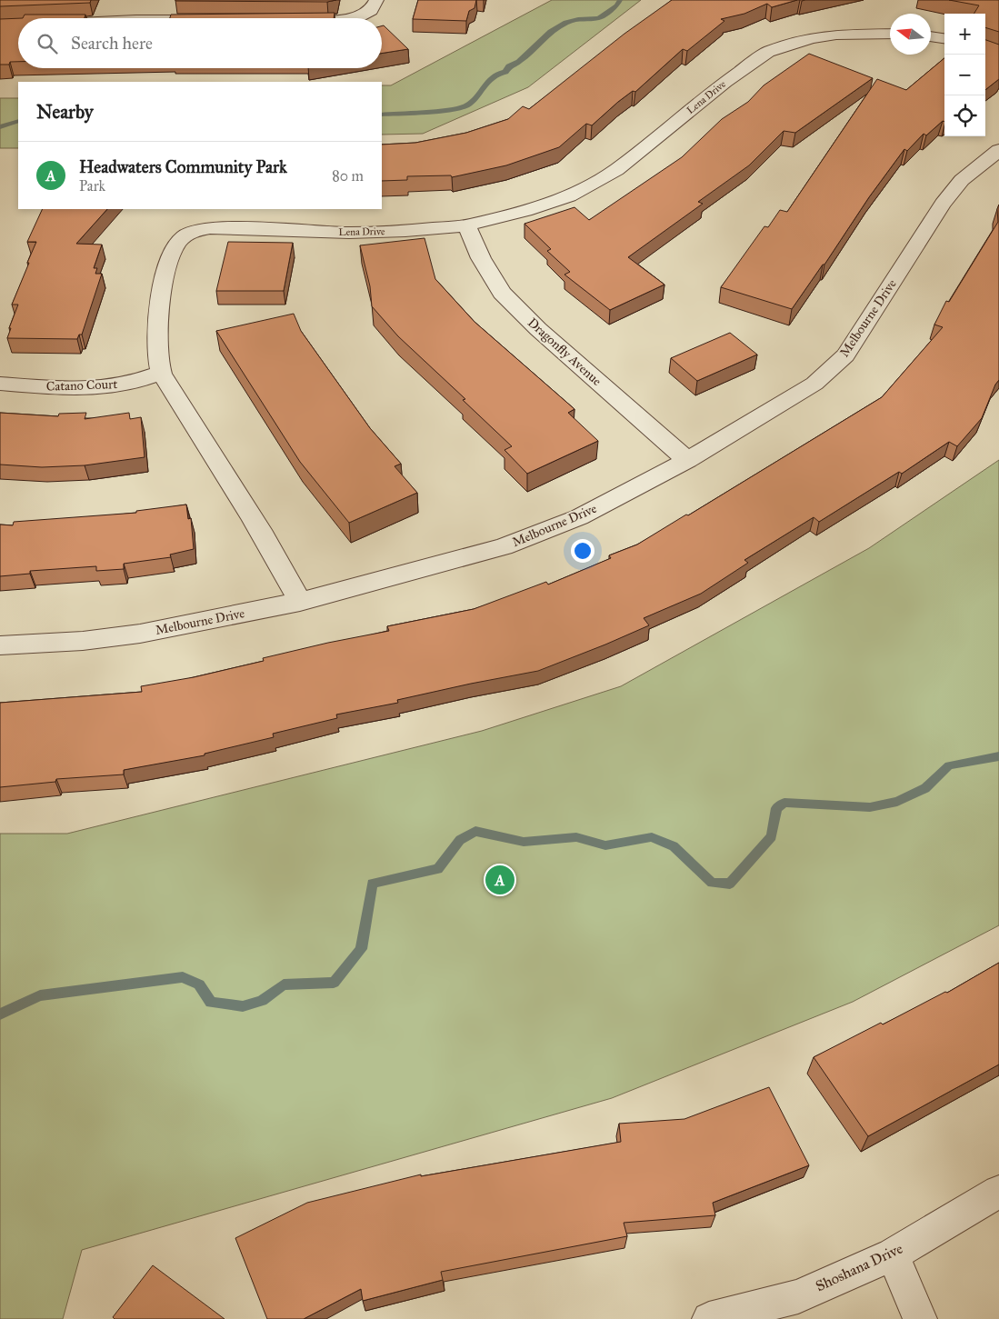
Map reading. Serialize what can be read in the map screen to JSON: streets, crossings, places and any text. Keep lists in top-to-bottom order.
{
  "streets": {
    "street": [
      "Lena Drive",
      "Melbourne Drive",
      "Dragonfly Avenue",
      "Catano Court",
      "Shoshana Drive"
    ]
  },
  "crossings": [
    ["Lena Drive", "Melbourne Drive"],
    ["Lena Drive", "Dragonfly Avenue"],
    ["Lena Drive", "Catano Court"],
    ["Melbourne Drive", "Dragonfly Avenue"]
  ],
  "north": "left",
  "page": {
    "map_buttons": ["+", "−"],
    "search": "Search here",
    "heading": "Nearby",
    "list": [
      {
        "mark": "A",
        "name": "Headwaters Community Park",
        "note": "Park",
        "value": "80 m"
      }
    ],
    "pins": "A"
  }
}
